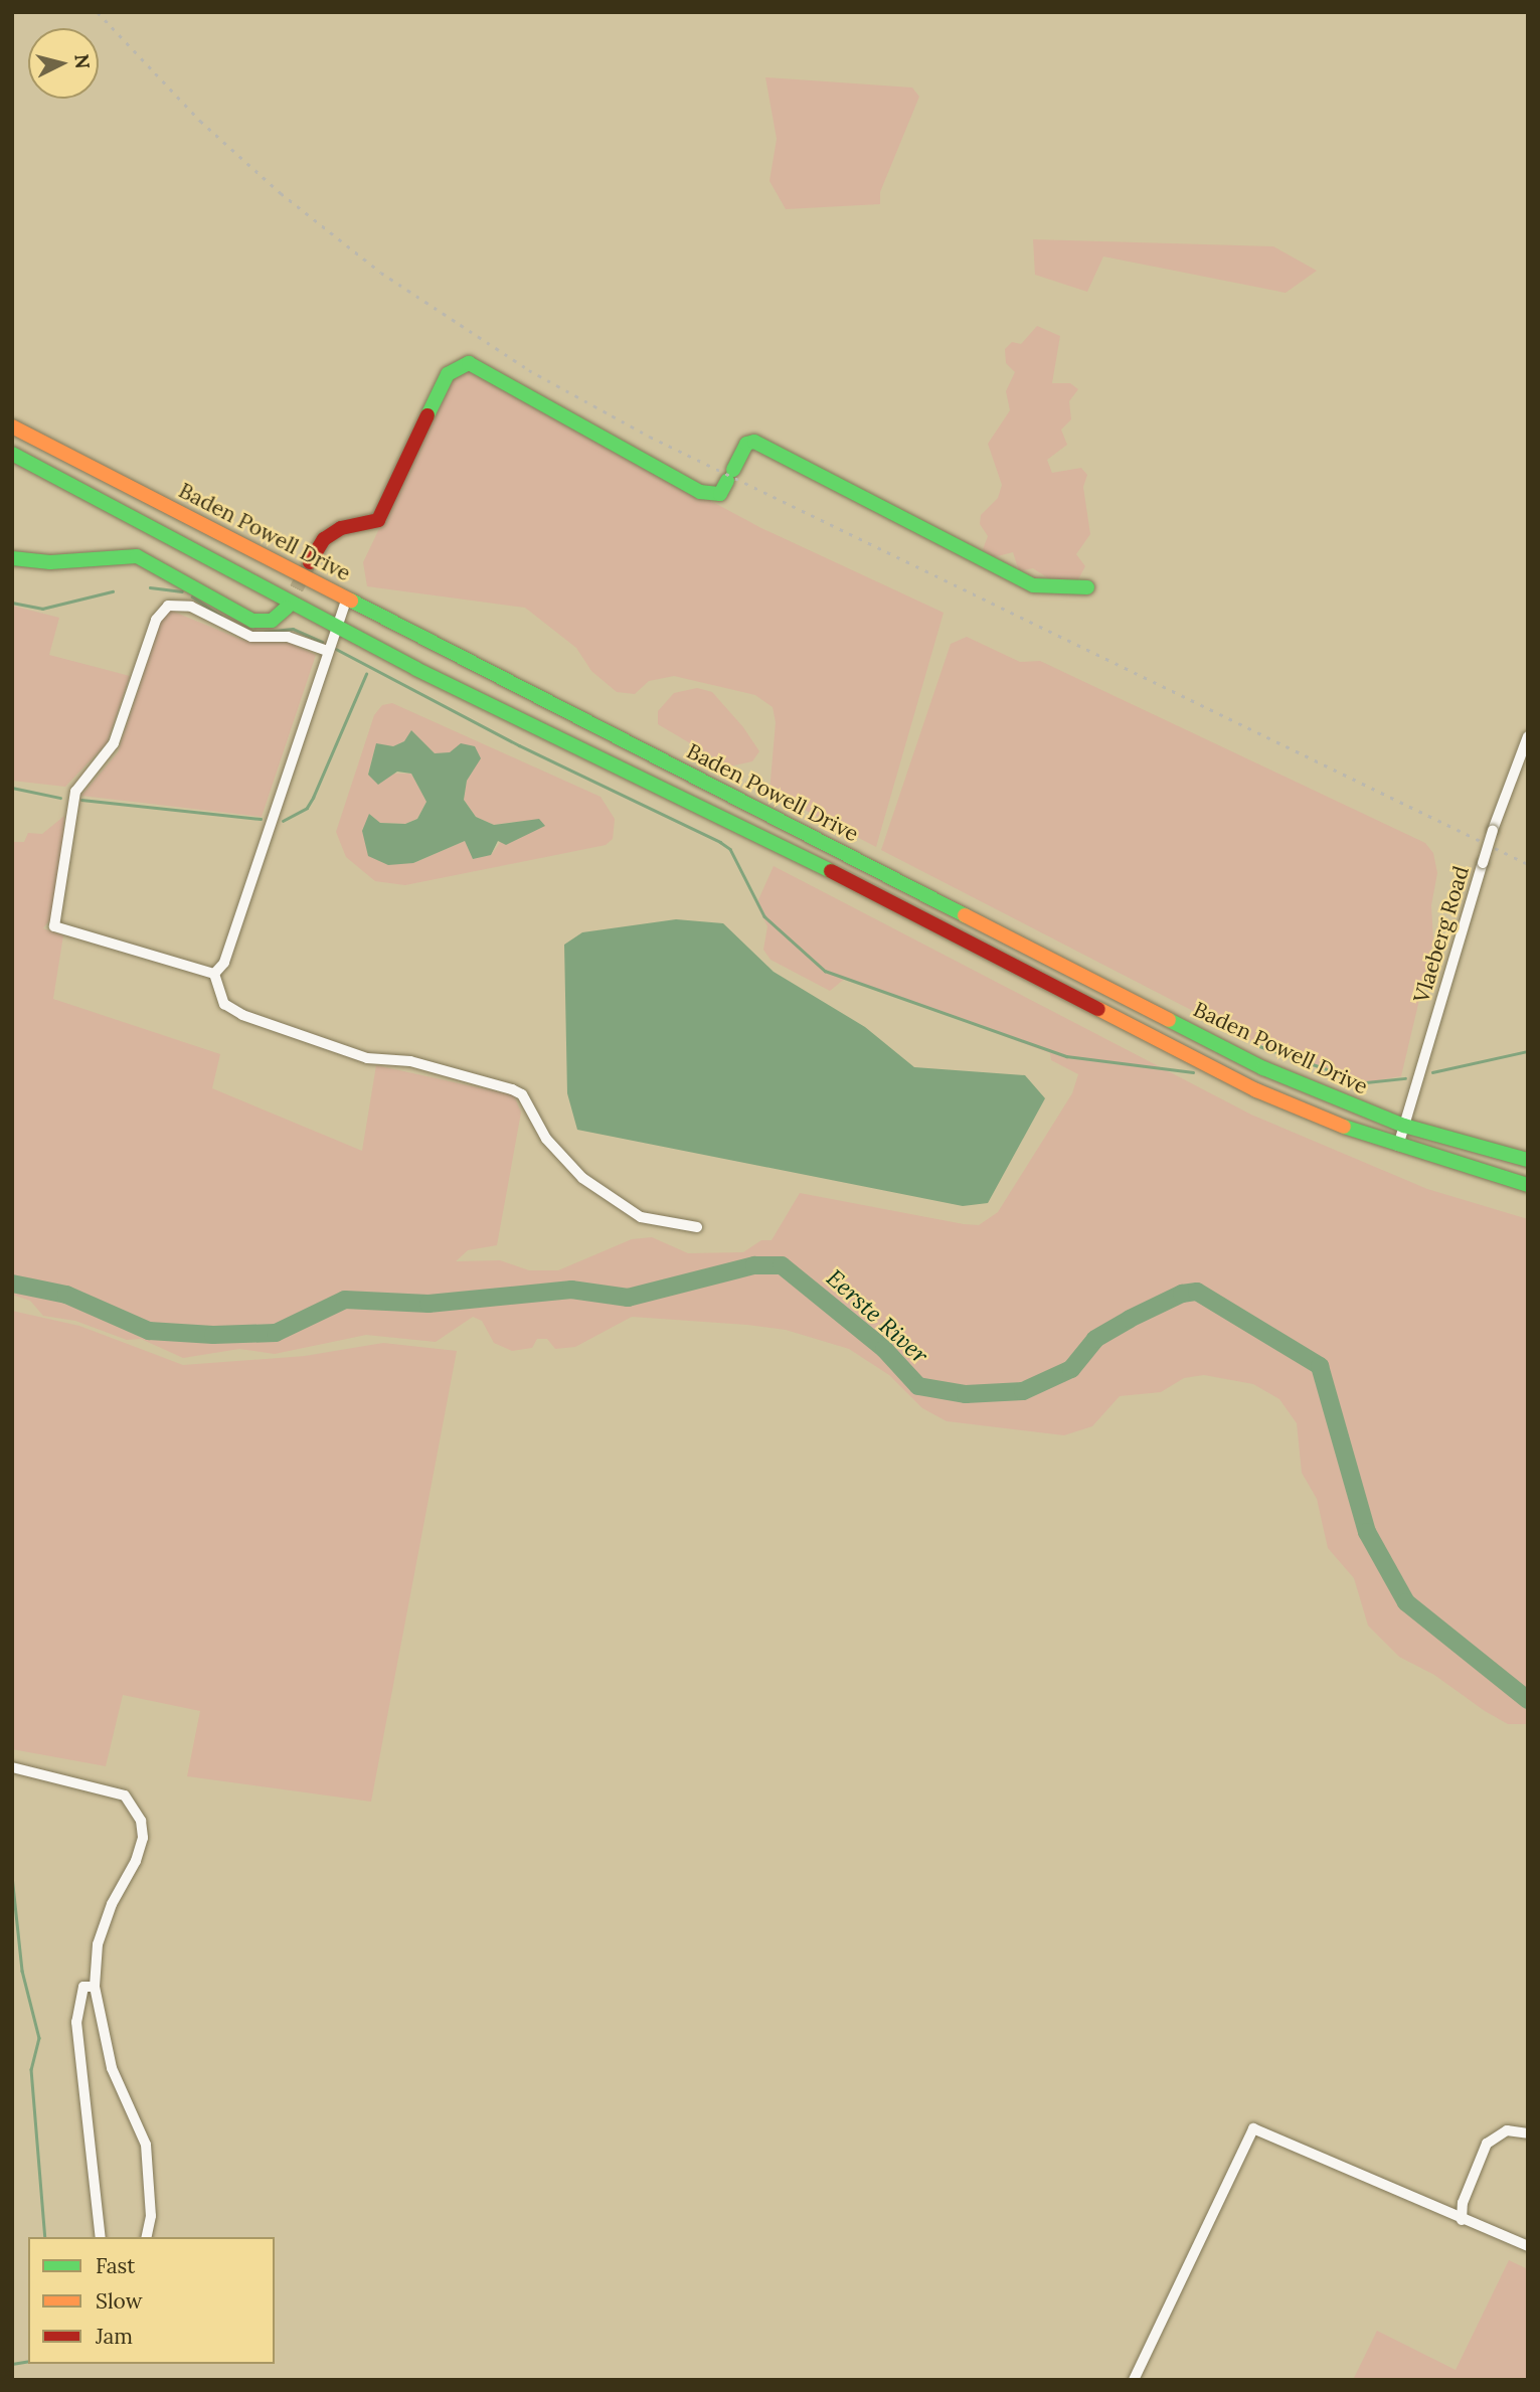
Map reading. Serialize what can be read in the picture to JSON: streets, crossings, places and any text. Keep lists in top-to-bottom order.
{
  "streets": {
    "main road": ["Baden Powell Drive"],
    "street": ["Vlaeberg Road"]
  },
  "crossings": [
    ["Baden Powell Drive", "Vlaeberg Road"]
  ],
  "water": ["Eerste River"],
  "legend": ["Fast", "Slow", "Jam"],
  "north": "right"
}
